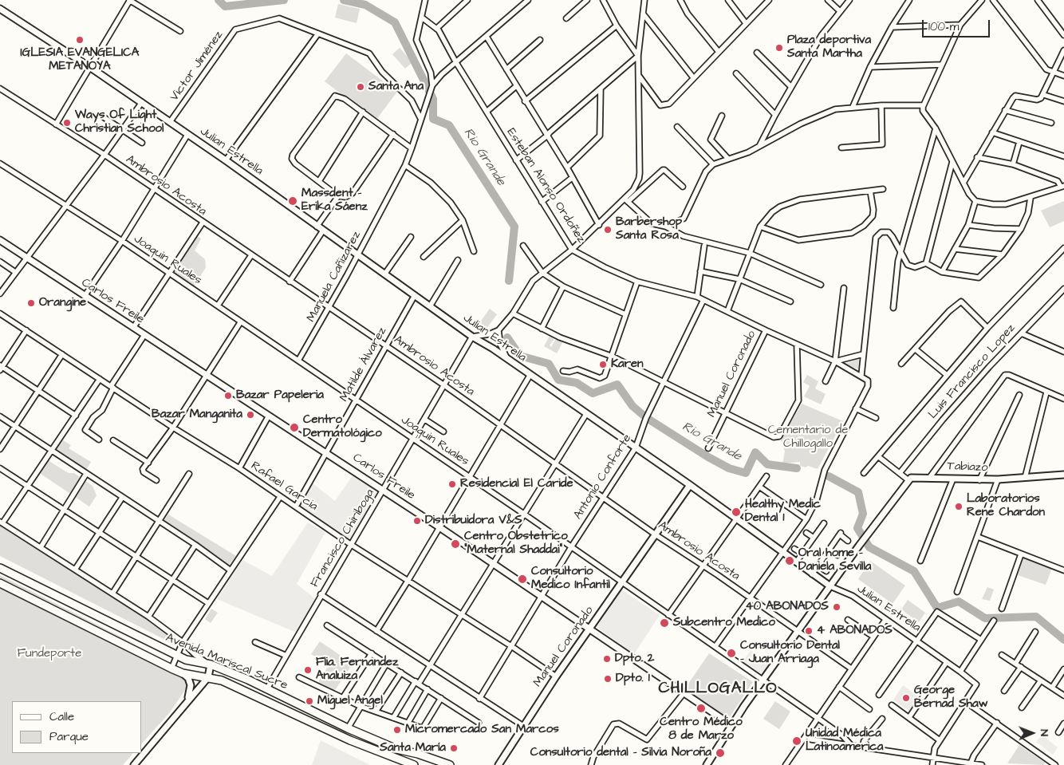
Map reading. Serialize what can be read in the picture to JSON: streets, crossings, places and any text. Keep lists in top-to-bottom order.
{
  "streets": {
    "main road": ["Avenida Mariscal Sucre"],
    "street": [
      "Victor Jiménez",
      "Julian Estrella",
      "Ambrosio Acosta",
      "Esteban Alonso Ordoñez",
      "Joaquin Ruales",
      "Manuela Cañizarez",
      "Carlos Freile",
      "Matilde Álvarez",
      "Luis Francisco Lopez",
      "Manuel Coronado",
      "Tabiazo",
      "Antonio Conforte",
      "Rafael Garcia",
      "Francisco Chiriboga"
    ]
  },
  "crossings": [
    ["Victor Jiménez", "Julian Estrella"],
    ["Victor Jiménez", "Manuela Cañizarez"],
    ["Julian Estrella", "Manuela Cañizarez"],
    ["Julian Estrella", "Matilde Álvarez"],
    ["Julian Estrella", "Manuel Coronado"],
    ["Julian Estrella", "Antonio Conforte"],
    ["Julian Estrella", "Francisco Chiriboga"],
    ["Ambrosio Acosta", "Manuela Cañizarez"],
    ["Ambrosio Acosta", "Matilde Álvarez"],
    ["Ambrosio Acosta", "Manuel Coronado"],
    ["Ambrosio Acosta", "Antonio Conforte"],
    ["Ambrosio Acosta", "Francisco Chiriboga"],
    ["Esteban Alonso Ordoñez", "Manuel Coronado"],
    ["Esteban Alonso Ordoñez", "Antonio Conforte"],
    ["Joaquin Ruales", "Manuela Cañizarez"],
    ["Joaquin Ruales", "Matilde Álvarez"],
    ["Joaquin Ruales", "Manuel Coronado"],
    ["Joaquin Ruales", "Antonio Conforte"],
    ["Joaquin Ruales", "Francisco Chiriboga"],
    ["Carlos Freile", "Matilde Álvarez"],
    ["Carlos Freile", "Manuel Coronado"],
    ["Carlos Freile", "Antonio Conforte"],
    ["Carlos Freile", "Francisco Chiriboga"],
    ["Matilde Álvarez", "Rafael Garcia"],
    ["Manuel Coronado", "Rafael Garcia"],
    ["Antonio Conforte", "Rafael Garcia"],
    ["Rafael Garcia", "Francisco Chiriboga"],
    ["Francisco Chiriboga", "Avenida Mariscal Sucre"]
  ],
  "districts": ["CHILLOGALLO"],
  "water": ["Rio Grande"],
  "parks": ["Cementario de Chillogallo", "Fundeporte"],
  "places": [
    "IGLESIA EVANGELICA METANOYA",
    "Plaza deportiva Santa Martha",
    "Santa Ana",
    "Ways Of Light Christian School",
    "Massdent - Erika Sáenz",
    "Barbershop Santa Rosa",
    "Orangine",
    "Karen",
    "Bazar Papeleria",
    "Bazar Manganita",
    "Centro Dermatológico",
    "Residencial El Caride",
    "Laboratorios Rene Chardon",
    "Healthy Medic Dental 1",
    "Distribuidora V&S",
    "Centro Obstetrico \"Maternal Shaddai\"",
    "Oral home - Daniela Sevilla",
    "Consultorio Medico Infantil",
    "40 ABONADOS",
    "Subcentro Medico",
    "4 ABONADOS",
    "Consultorio Dental - Juan Arriaga",
    "Dpto. 2",
    "Flia. Fernandez Analuiza",
    "Dpto. 1",
    "George Bernad Shaw",
    "Miguel Angel",
    "Centro Médico 8 de Marzo",
    "Micromercado San Marcos",
    "Unidad Médica Latinoamerica",
    "Santa María",
    "Consultorio dental - Silvia Noroña"
  ],
  "legend": ["Calle", "Parque"],
  "scale_bar": "100 m",
  "north": "right"
}
